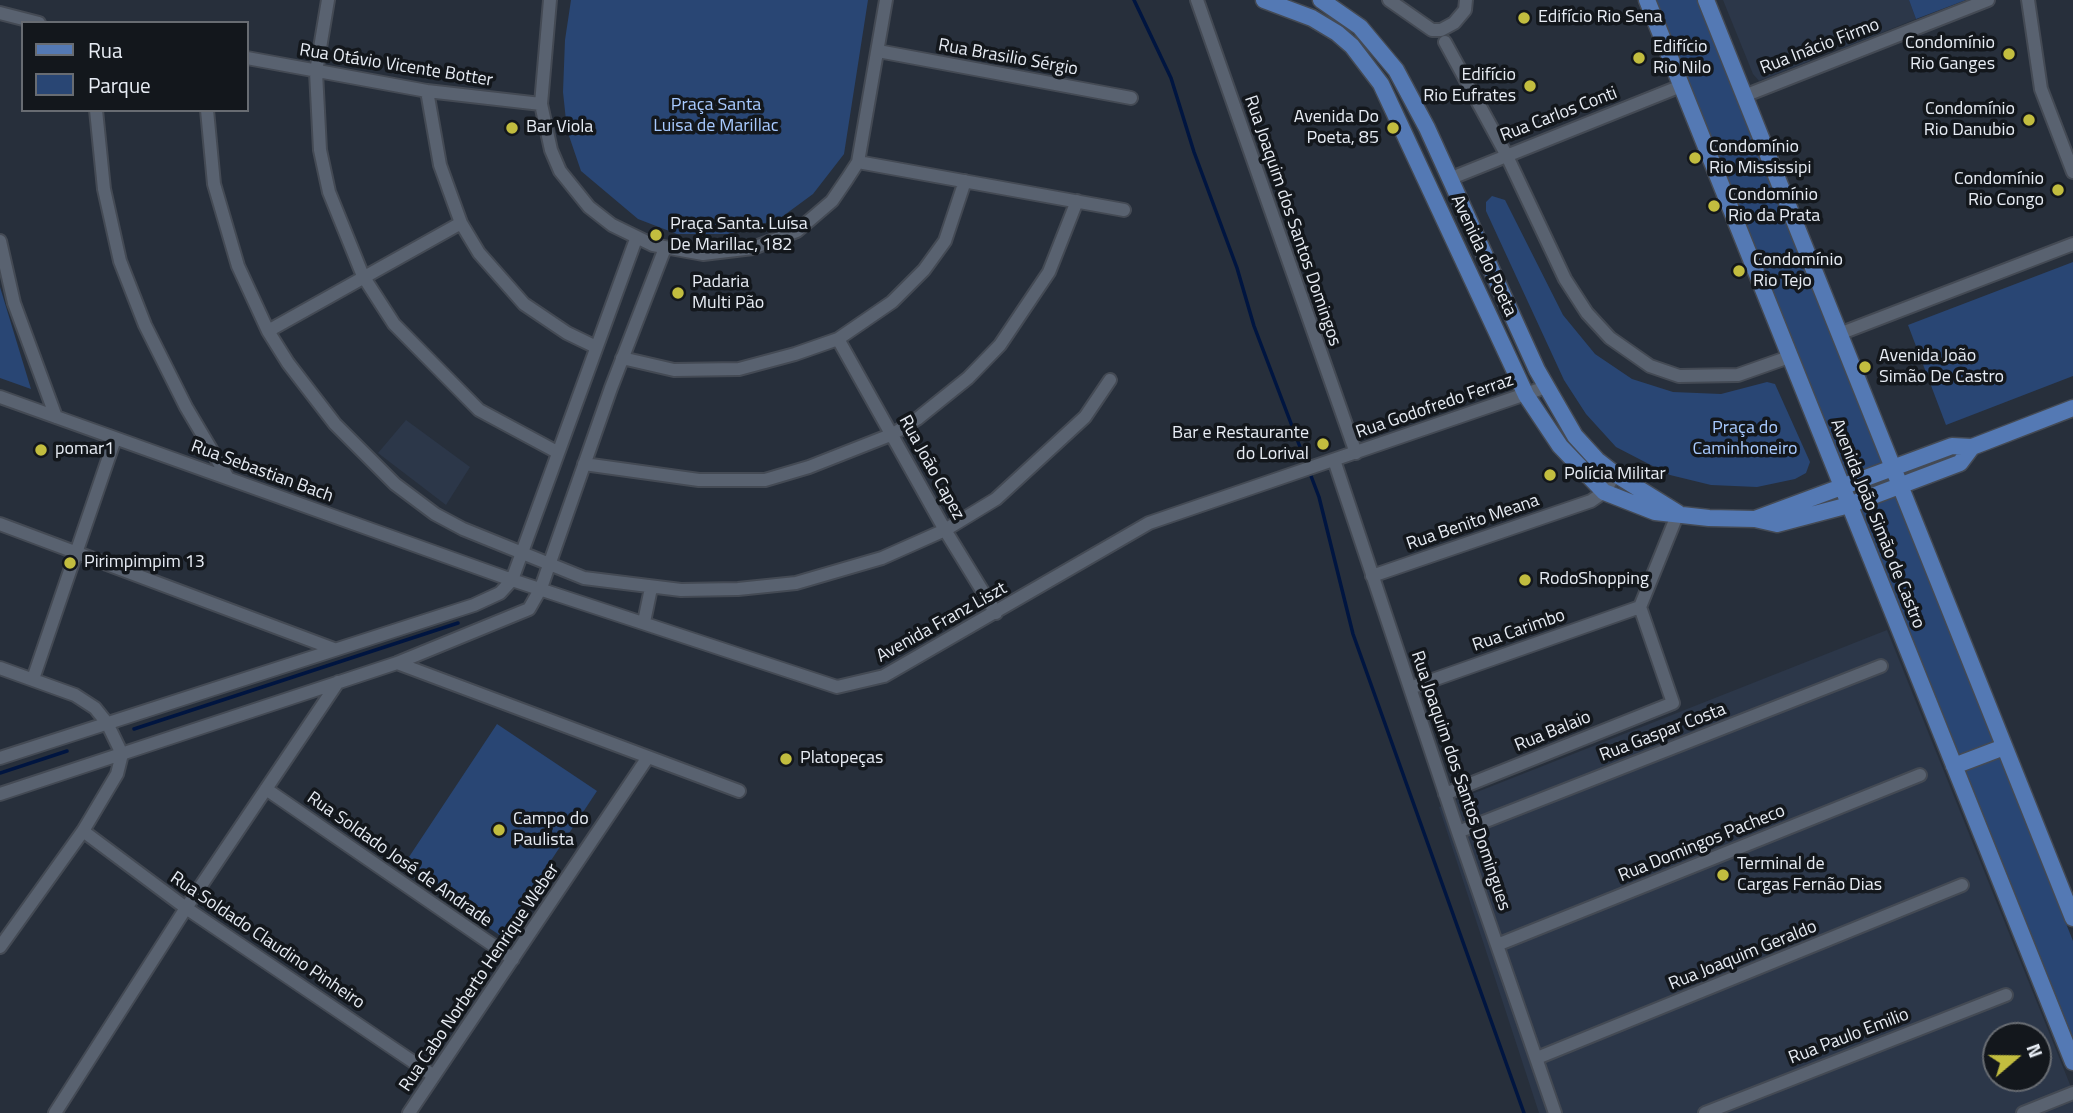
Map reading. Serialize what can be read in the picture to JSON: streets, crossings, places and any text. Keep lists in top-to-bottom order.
{
  "streets": {
    "main road": ["Avenida do Poeta", "Avenida João Simão de Castro"],
    "street": [
      "Rua Inácio Firmo",
      "Rua Brasilio Sérgio",
      "Rua Otávio Vicente Botter",
      "Rua Carlos Conti",
      "Rua Joaquim dos Santos Domingos",
      "Rua Godofredo Ferraz",
      "Rua João Capez",
      "Rua Sebastian Bach",
      "Rua Benito Meana",
      "Avenida Franz Liszt",
      "Rua Carimbo",
      "Rua Balaio",
      "Rua Gaspar Costa",
      "Rua Joaquim dos Santos Domingues",
      "Rua Domingos Pacheco",
      "Rua Soldado José de Andrade",
      "Rua Soldado Claudino Pinheiro",
      "Rua Joaquim Geraldo",
      "Rua Cabo Norberto Henrique Weber",
      "Rua Paulo Emilio"
    ]
  },
  "crossings": [
    ["Rua Inácio Firmo", "Avenida João Simão de Castro"],
    ["Rua Carlos Conti", "Avenida do Poeta"],
    ["Rua Carlos Conti", "Avenida João Simão de Castro"],
    ["Rua Joaquim dos Santos Domingos", "Rua Godofredo Ferraz"],
    ["Avenida do Poeta", "Rua Godofredo Ferraz"],
    ["Avenida do Poeta", "Rua Benito Meana"],
    ["Avenida do Poeta", "Avenida João Simão de Castro"],
    ["Rua Godofredo Ferraz", "Avenida Franz Liszt"],
    ["Rua Godofredo Ferraz", "Rua Joaquim dos Santos Domingues"],
    ["Rua João Capez", "Avenida Franz Liszt"],
    ["Rua Sebastian Bach", "Avenida Franz Liszt"],
    ["Rua Benito Meana", "Rua Joaquim dos Santos Domingues"],
    ["Avenida Franz Liszt", "Rua Joaquim dos Santos Domingues"],
    ["Rua Carimbo", "Rua Balaio"],
    ["Rua Carimbo", "Rua Joaquim dos Santos Domingues"],
    ["Rua Balaio", "Rua Joaquim dos Santos Domingues"],
    ["Rua Gaspar Costa", "Rua Joaquim dos Santos Domingues"],
    ["Rua Joaquim dos Santos Domingues", "Rua Domingos Pacheco"],
    ["Rua Joaquim dos Santos Domingues", "Rua Joaquim Geraldo"],
    ["Rua Soldado José de Andrade", "Rua Cabo Norberto Henrique Weber"],
    ["Rua Soldado Claudino Pinheiro", "Rua Cabo Norberto Henrique Weber"]
  ],
  "parks": ["Praça Santa Luisa de Marillac", "Praça do Caminhoneiro"],
  "places": [
    "Edifício Rio Sena",
    "Condomínio Rio Ganges",
    "Edifício Rio Nilo",
    "Edifício Rio Eufrates",
    "Condomínio Rio Danubio",
    "Bar Viola",
    "Avenida Do Poeta, 85",
    "Condomínio Rio Mississipi",
    "Condomínio Rio Congo",
    "Condomínio Rio da Prata",
    "Praça Santa. Luísa De Marillac, 182",
    "Condomínio Rio Tejo",
    "Padaria Multi Pão",
    "Avenida João Simão De Castro",
    "Bar e Restaurante do Lorival",
    "pomar1",
    "Polícia Militar",
    "Pirimpimpim 13",
    "RodoShopping",
    "Platopeças",
    "Campo do Paulista",
    "Terminal de Cargas Fernão Dias"
  ],
  "legend": ["Rua", "Parque"],
  "north": "right"
}
